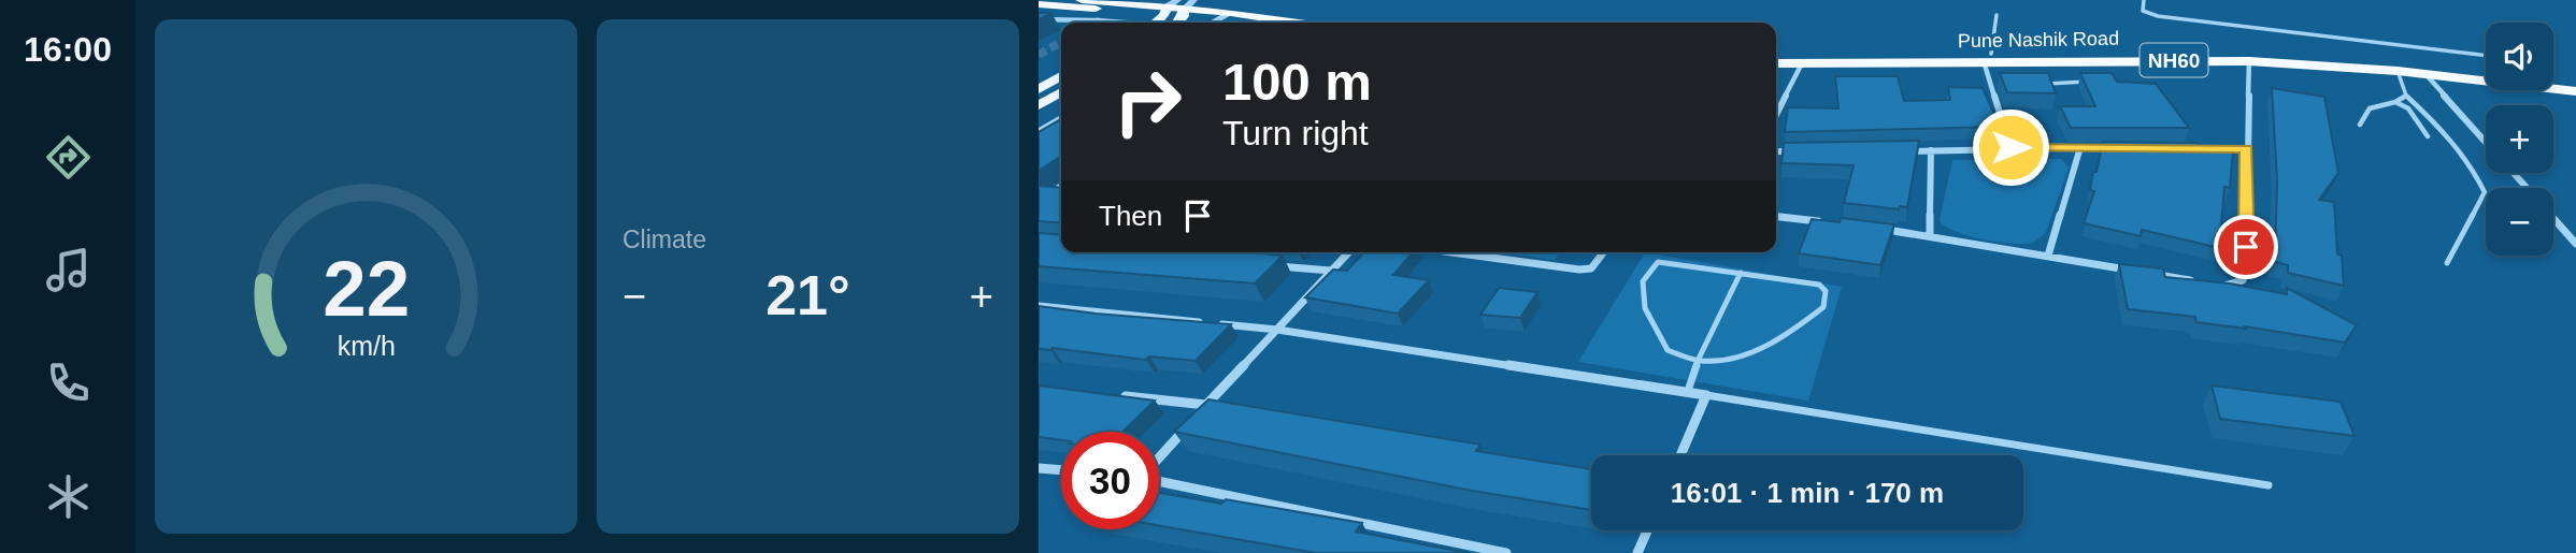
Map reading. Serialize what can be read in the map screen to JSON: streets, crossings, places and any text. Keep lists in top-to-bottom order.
{
  "streets": {
    "highway": ["Pune Nashik Road", "NH60"]
  },
  "page": {
    "tabs": "16:00",
    "tile": "Climate",
    "map_buttons": ["+", "−"],
    "turn": ["100 m", "Turn right"],
    "then": "Then",
    "heat": ["−", "21°", "+"],
    "limit": "30",
    "trip": "16:01 · 1 min · 170 m",
    "gauge": ["22", "km/h"]
  }
}
